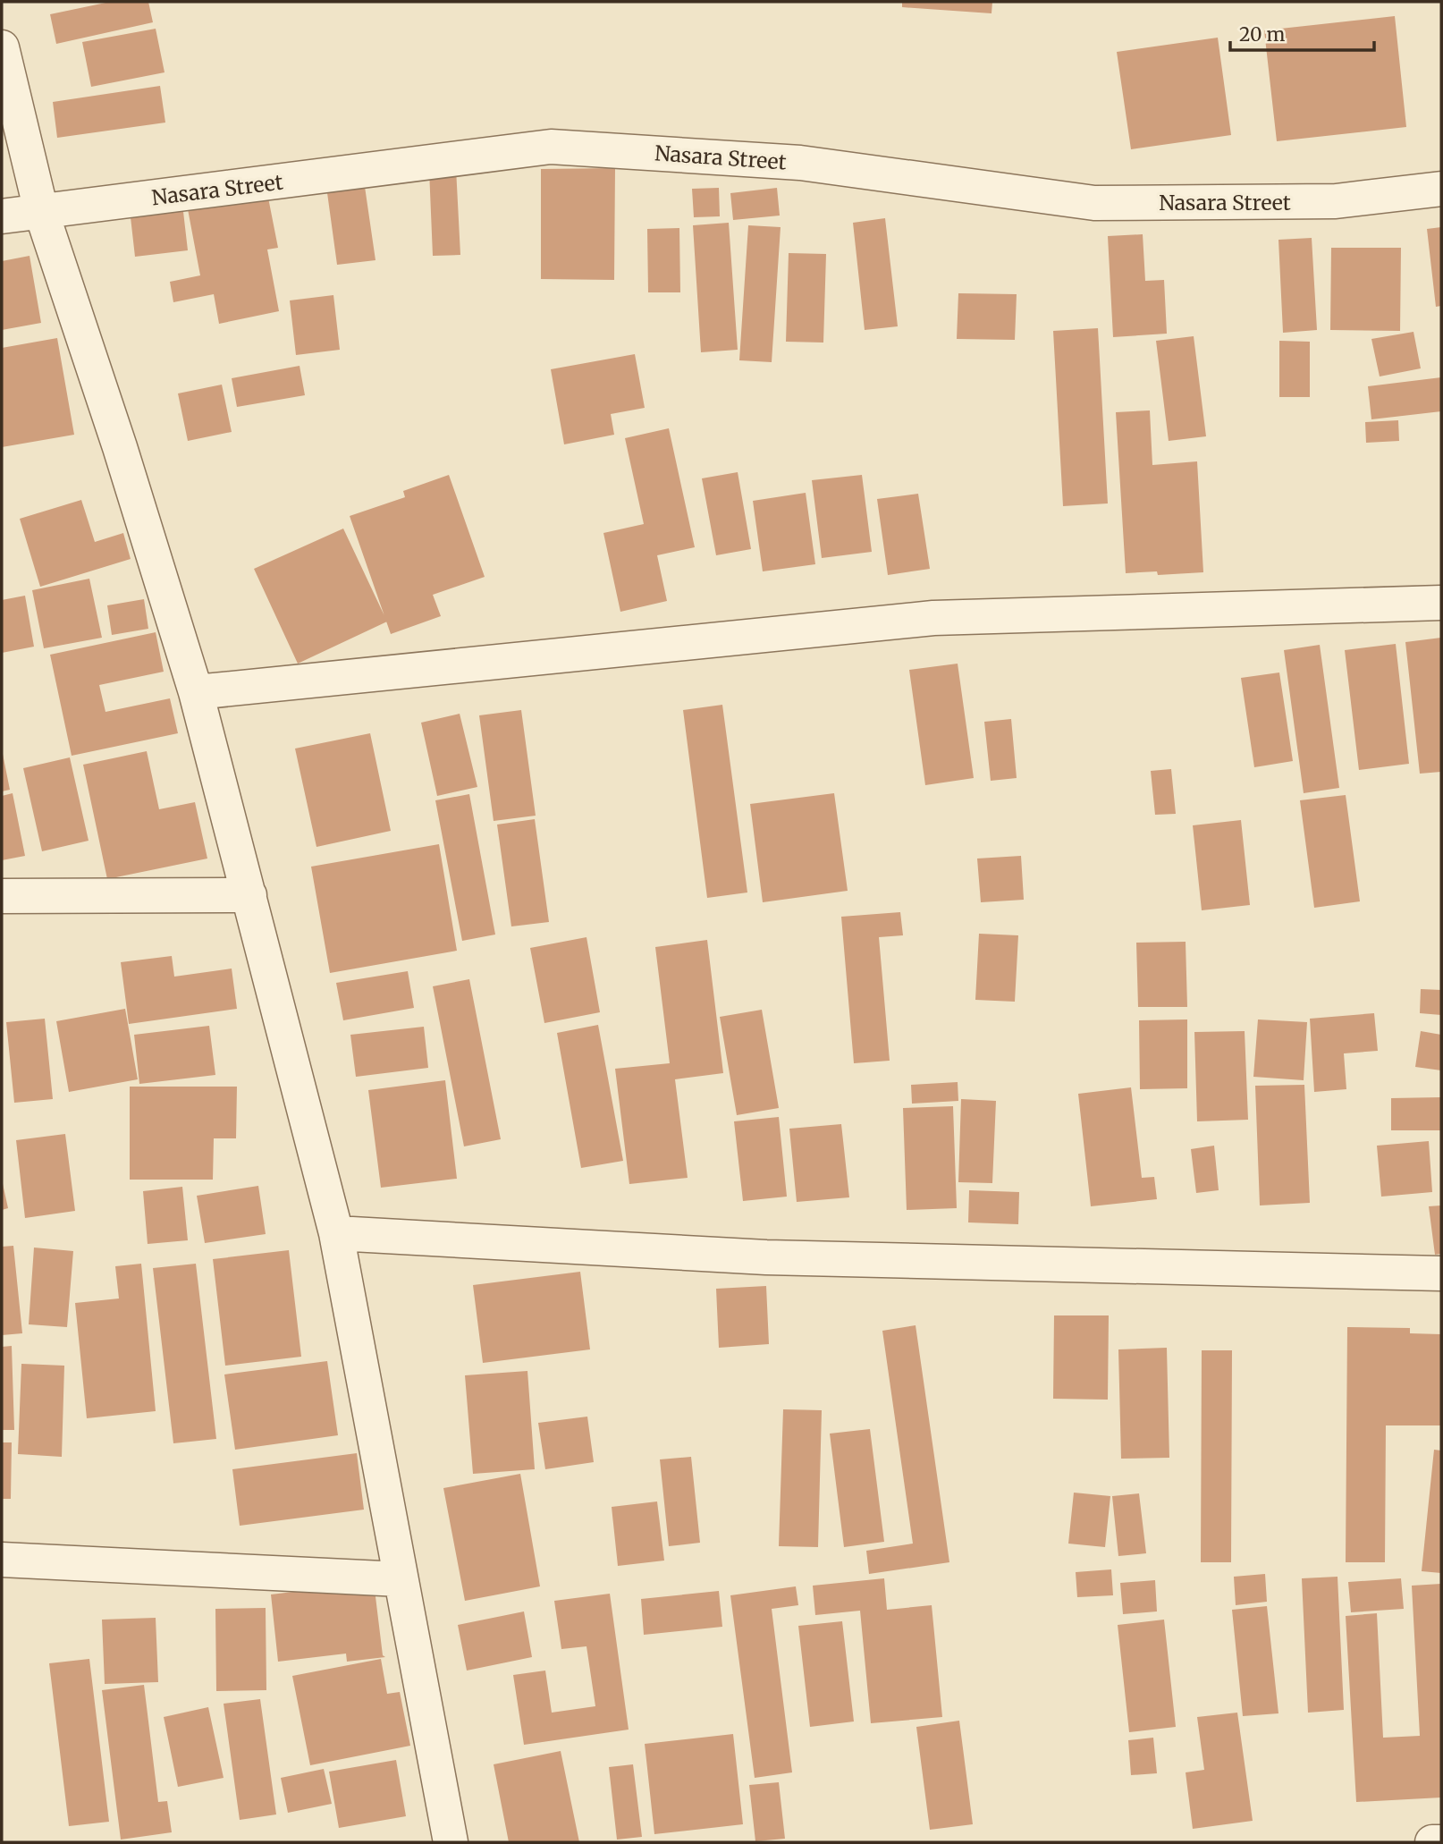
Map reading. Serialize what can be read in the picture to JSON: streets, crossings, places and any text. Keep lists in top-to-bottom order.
{
  "streets": {
    "street": ["Nasara Street"]
  },
  "scale_bar": "20 m"
}
